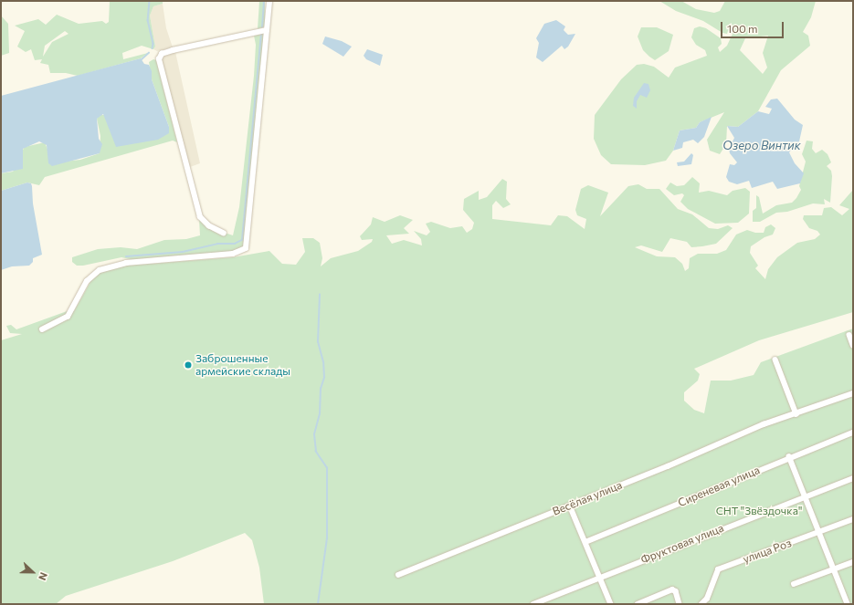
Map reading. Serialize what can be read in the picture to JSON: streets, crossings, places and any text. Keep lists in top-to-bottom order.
{
  "streets": {
    "street": [
      "Сиреневая улица",
      "Весёлая улица",
      "Фруктовая улица",
      "улица Роз"
    ]
  },
  "water": ["Озеро Винтик"],
  "parks": ["СНТ \"Звёздочка\""],
  "places": ["Заброшенные армейские склады"],
  "scale_bar": "100 m",
  "north": "right"
}
